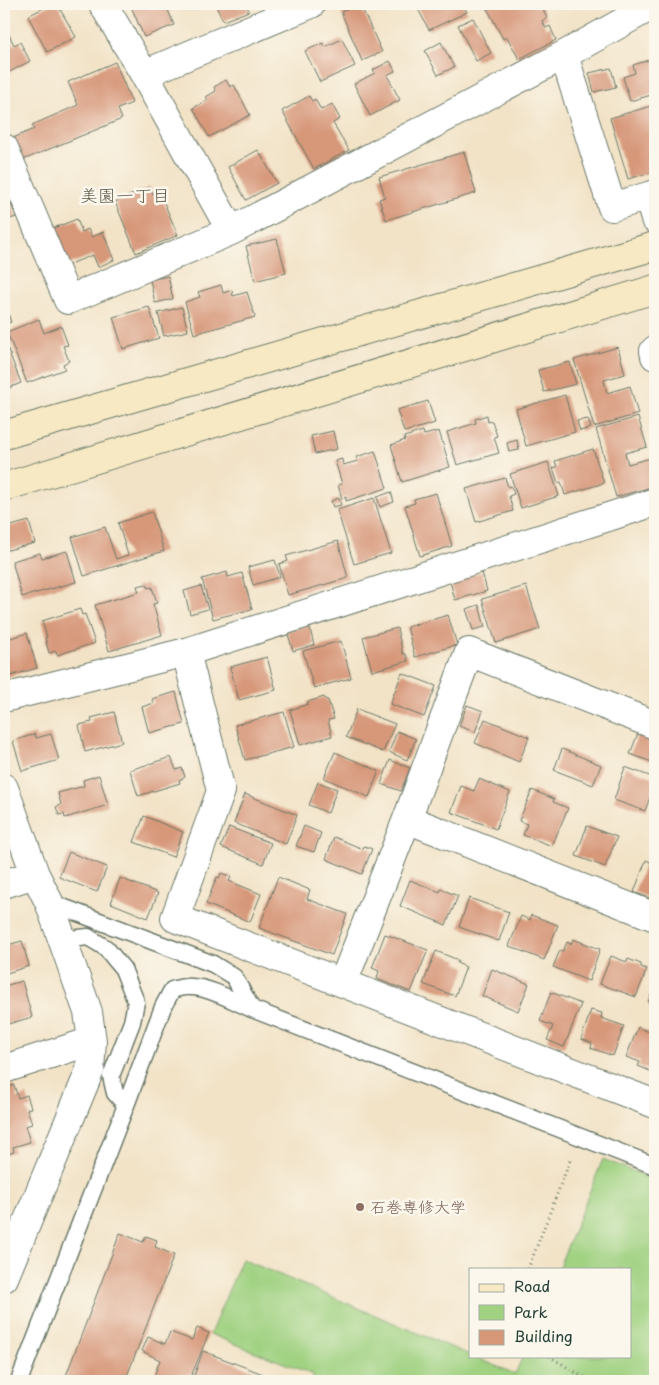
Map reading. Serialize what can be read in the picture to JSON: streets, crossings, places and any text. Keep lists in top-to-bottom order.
{
  "districts": ["美園一丁目"],
  "places": ["石巻専修大学"],
  "legend": ["Road", "Park", "Building"]
}
